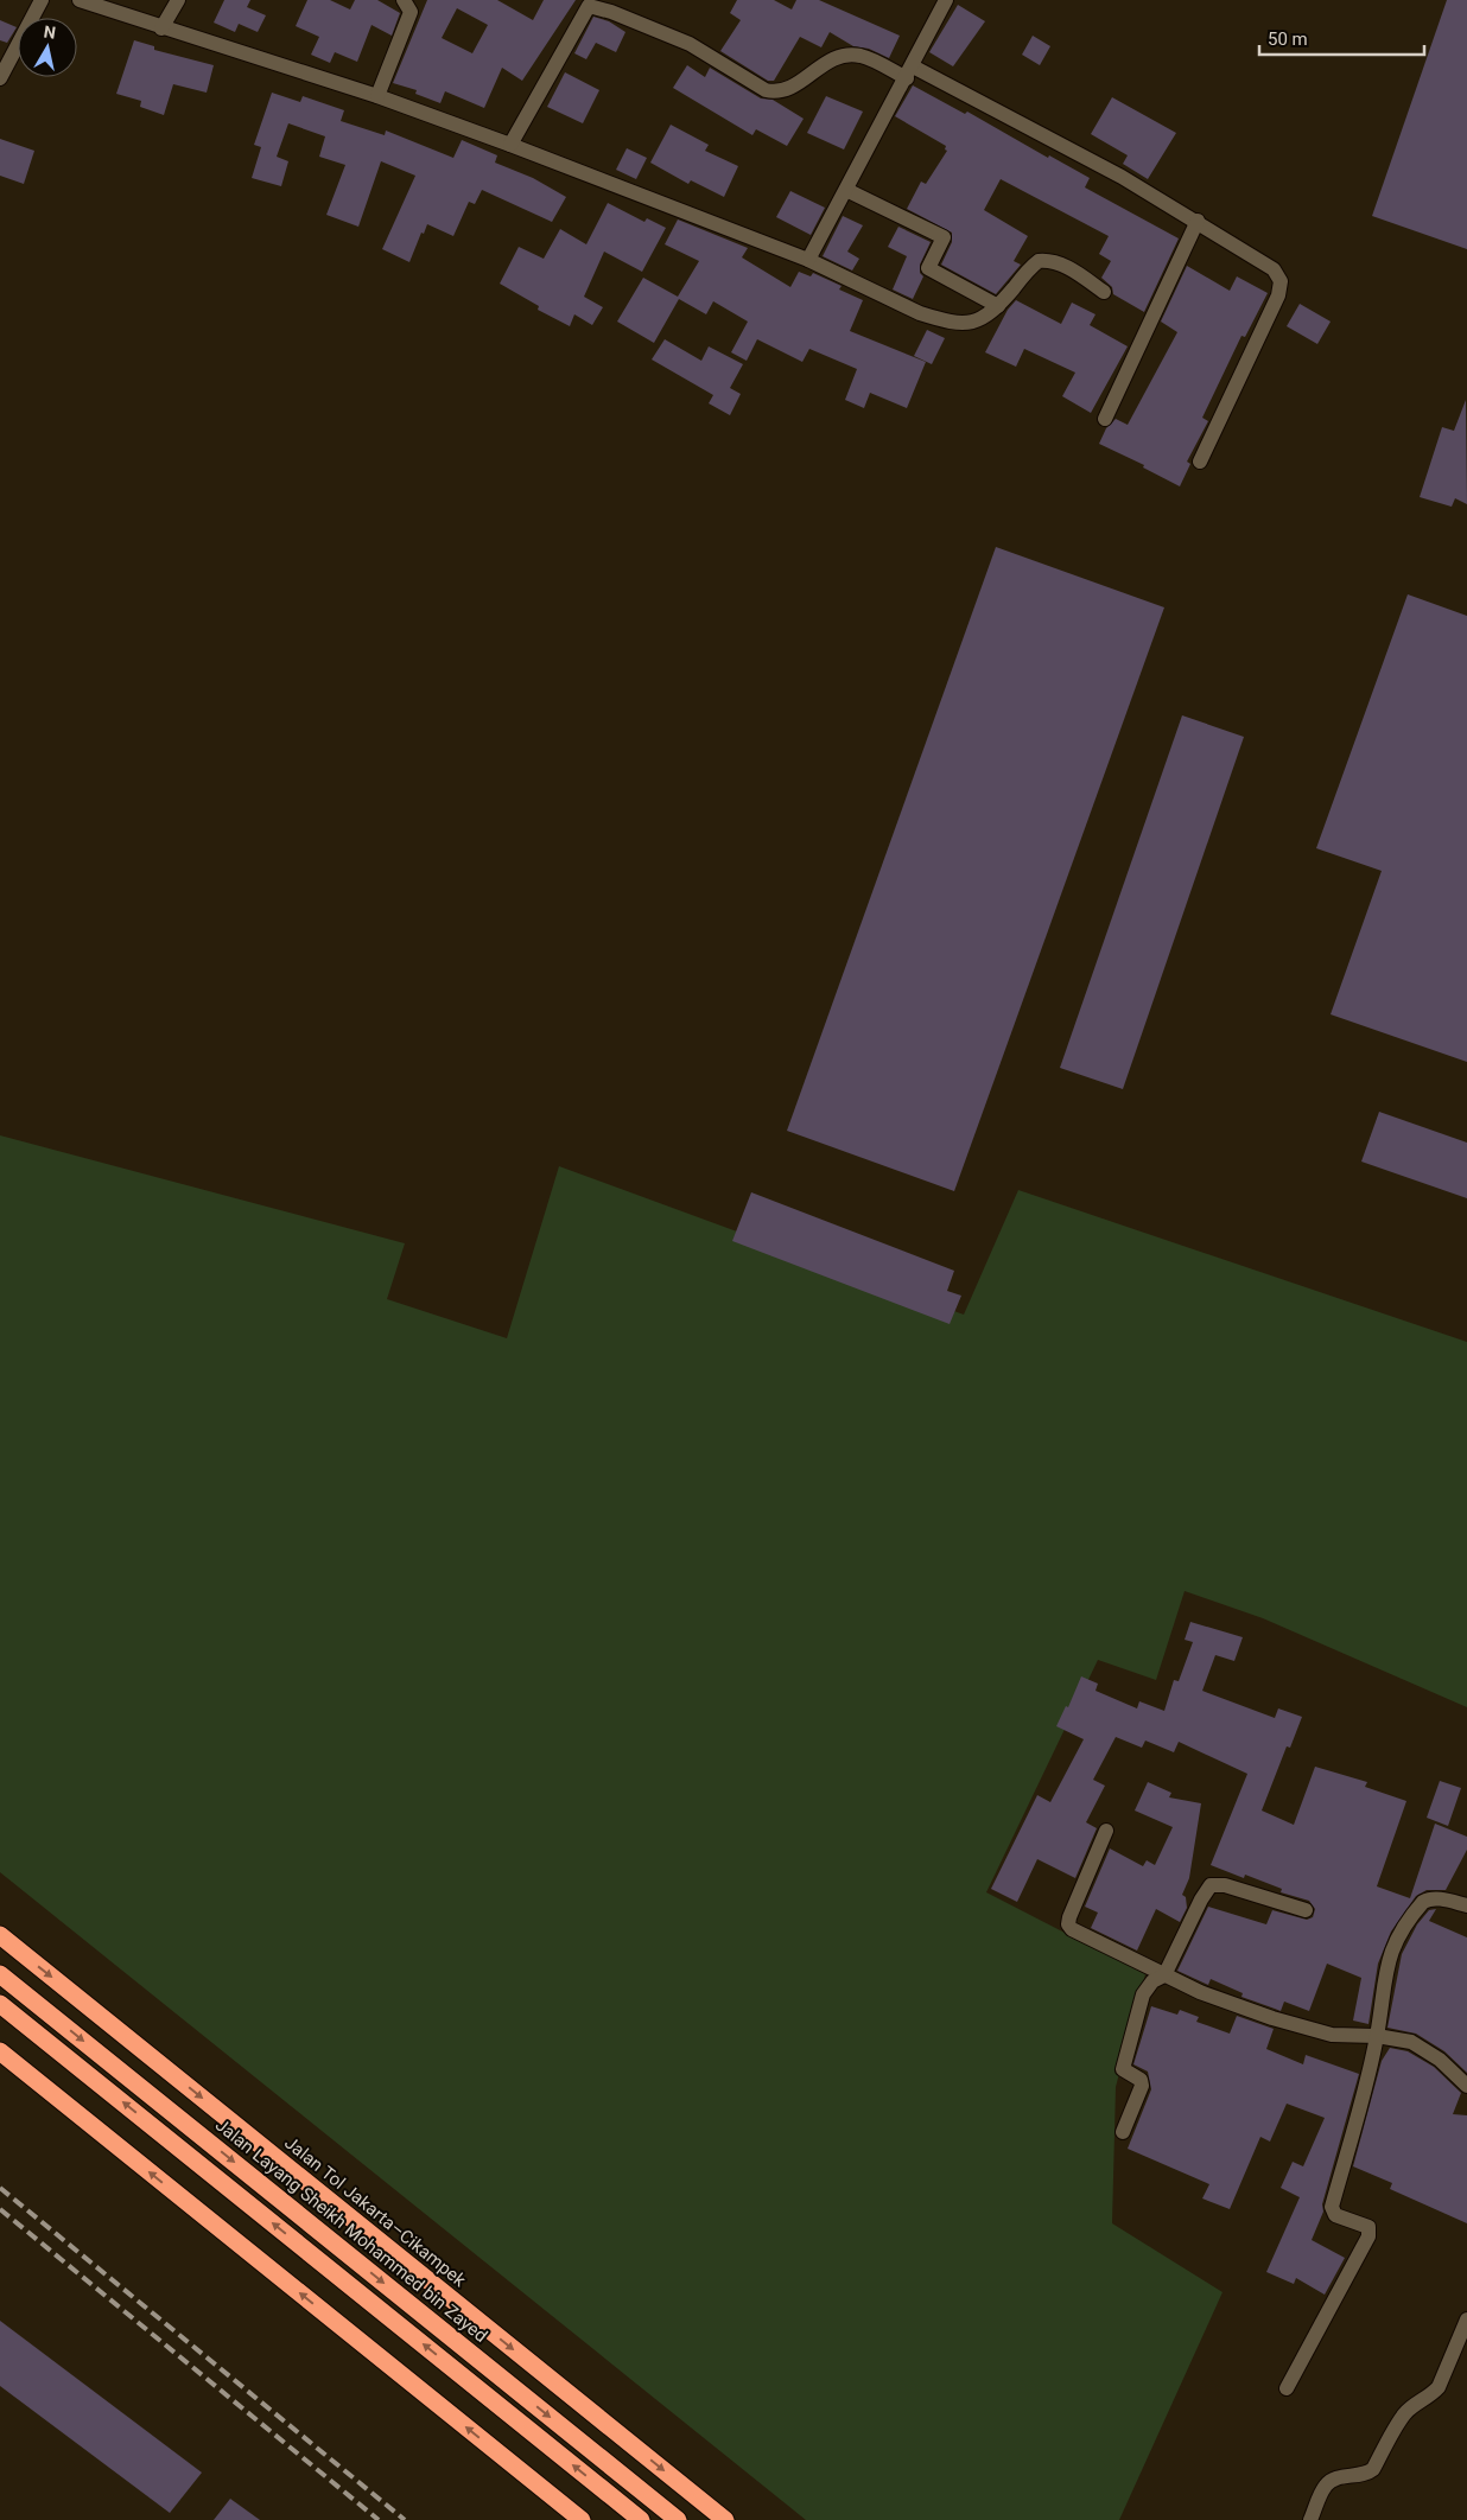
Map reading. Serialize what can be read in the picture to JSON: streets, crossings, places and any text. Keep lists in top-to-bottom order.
{
  "streets": {
    "highway": ["Jalan Tol Jakarta–Cikampek", "Jalan Layang Sheikh Mohammed bin Zayed"]
  },
  "scale_bar": "50 m",
  "north": "top"
}
